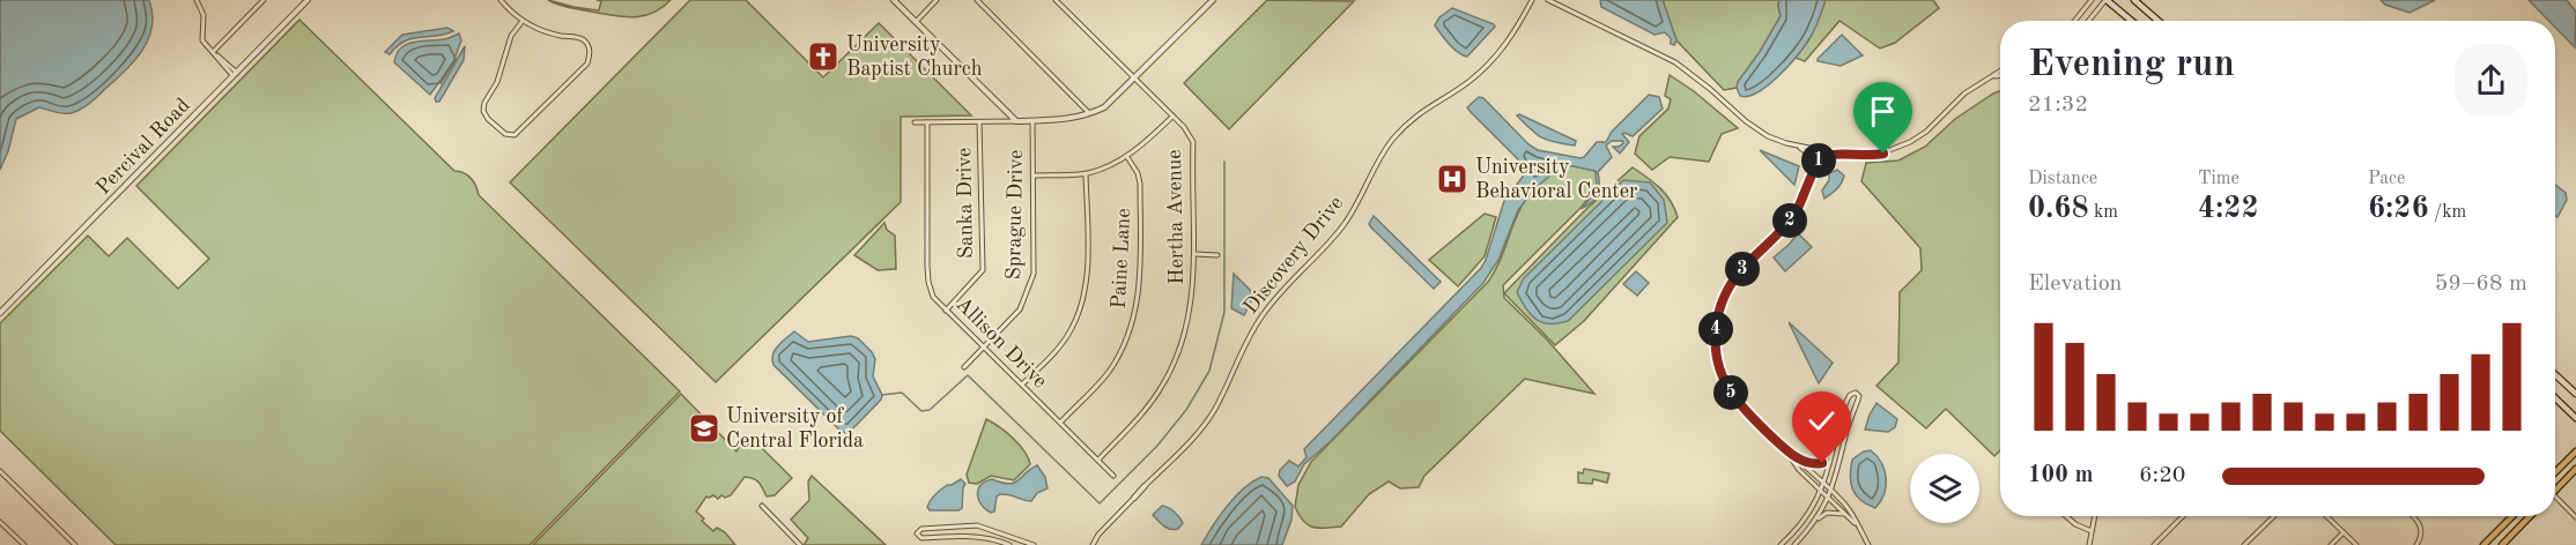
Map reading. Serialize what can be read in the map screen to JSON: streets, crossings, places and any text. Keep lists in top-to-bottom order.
{
  "streets": {
    "street": [
      "Percival Road",
      "Sanka Drive",
      "Sprague Drive",
      "Hertha Avenue",
      "Discovery Drive",
      "Paine Lane",
      "Allison Drive"
    ]
  },
  "crossings": [
    ["Sanka Drive", "Allison Drive"],
    ["Sprague Drive", "Allison Drive"],
    ["Hertha Avenue", "Allison Drive"],
    ["Paine Lane", "Allison Drive"]
  ],
  "places": {
    "church": ["University Baptist Church"],
    "hospital": ["University Behavioral Center"],
    "school or university": ["University of Central Florida"]
  },
  "page": {
    "heading": ["Evening run", "21:32"],
    "stats": [
      ["Distance", "0.68 km"],
      ["Time", "4:22"],
      ["Pace", "6:26 /km"]
    ],
    "pins": [
      "1",
      "2",
      "3",
      "4",
      "5"
    ],
    "chart": ["Elevation", "59–68 m"],
    "list": [
      {
        "name": "100 m",
        "note": "6:20"
      }
    ]
  }
}
